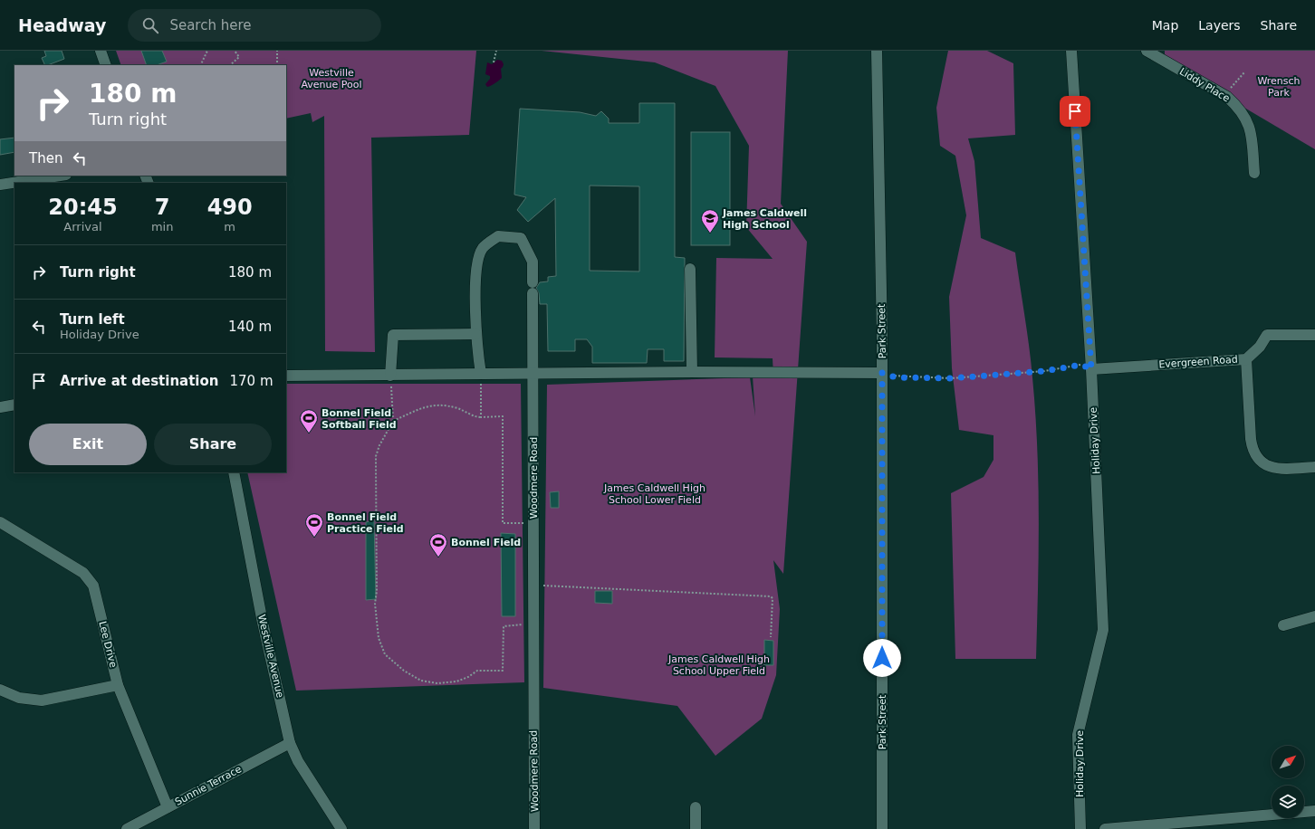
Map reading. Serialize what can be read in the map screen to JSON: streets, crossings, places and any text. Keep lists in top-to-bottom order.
{
  "streets": {
    "street": [
      "Liddy Place",
      "Park Street",
      "Evergreen Road",
      "Holiday Drive",
      "Woodmere Road",
      "Lee Drive",
      "Westville Avenue",
      "Sunnie Terrace"
    ]
  },
  "crossings": [
    ["Evergreen Road", "Holiday Drive"],
    ["Lee Drive", "Sunnie Terrace"],
    ["Westville Avenue", "Sunnie Terrace"]
  ],
  "parks": [
    "Westville Avenue Pool",
    "Wrensch Park",
    "James Caldwell High School Lower Field",
    "James Caldwell High School Upper Field"
  ],
  "places": {
    "school or university": ["James Caldwell High School"],
    "sports": ["Bonnel Field Softball Field", "Bonnel Field Practice Field", "Bonnel Field"]
  },
  "north": "top right",
  "page": {
    "header": "Headway",
    "search": "Search here",
    "nav": ["Map", "Layers", "Share"],
    "turn": ["180 m", "Turn right"],
    "then": "Then",
    "eta": [
      "20:45",
      "Arrival",
      "7",
      "min",
      "490",
      "m"
    ],
    "list": [
      {
        "name": "Turn right",
        "value": "180 m"
      },
      {
        "name": "Turn left",
        "note": "Holiday Drive",
        "value": "140 m"
      },
      {
        "name": "Arrive at destination",
        "value": "170 m"
      }
    ],
    "buttons": ["Exit", "Share"]
  }
}
